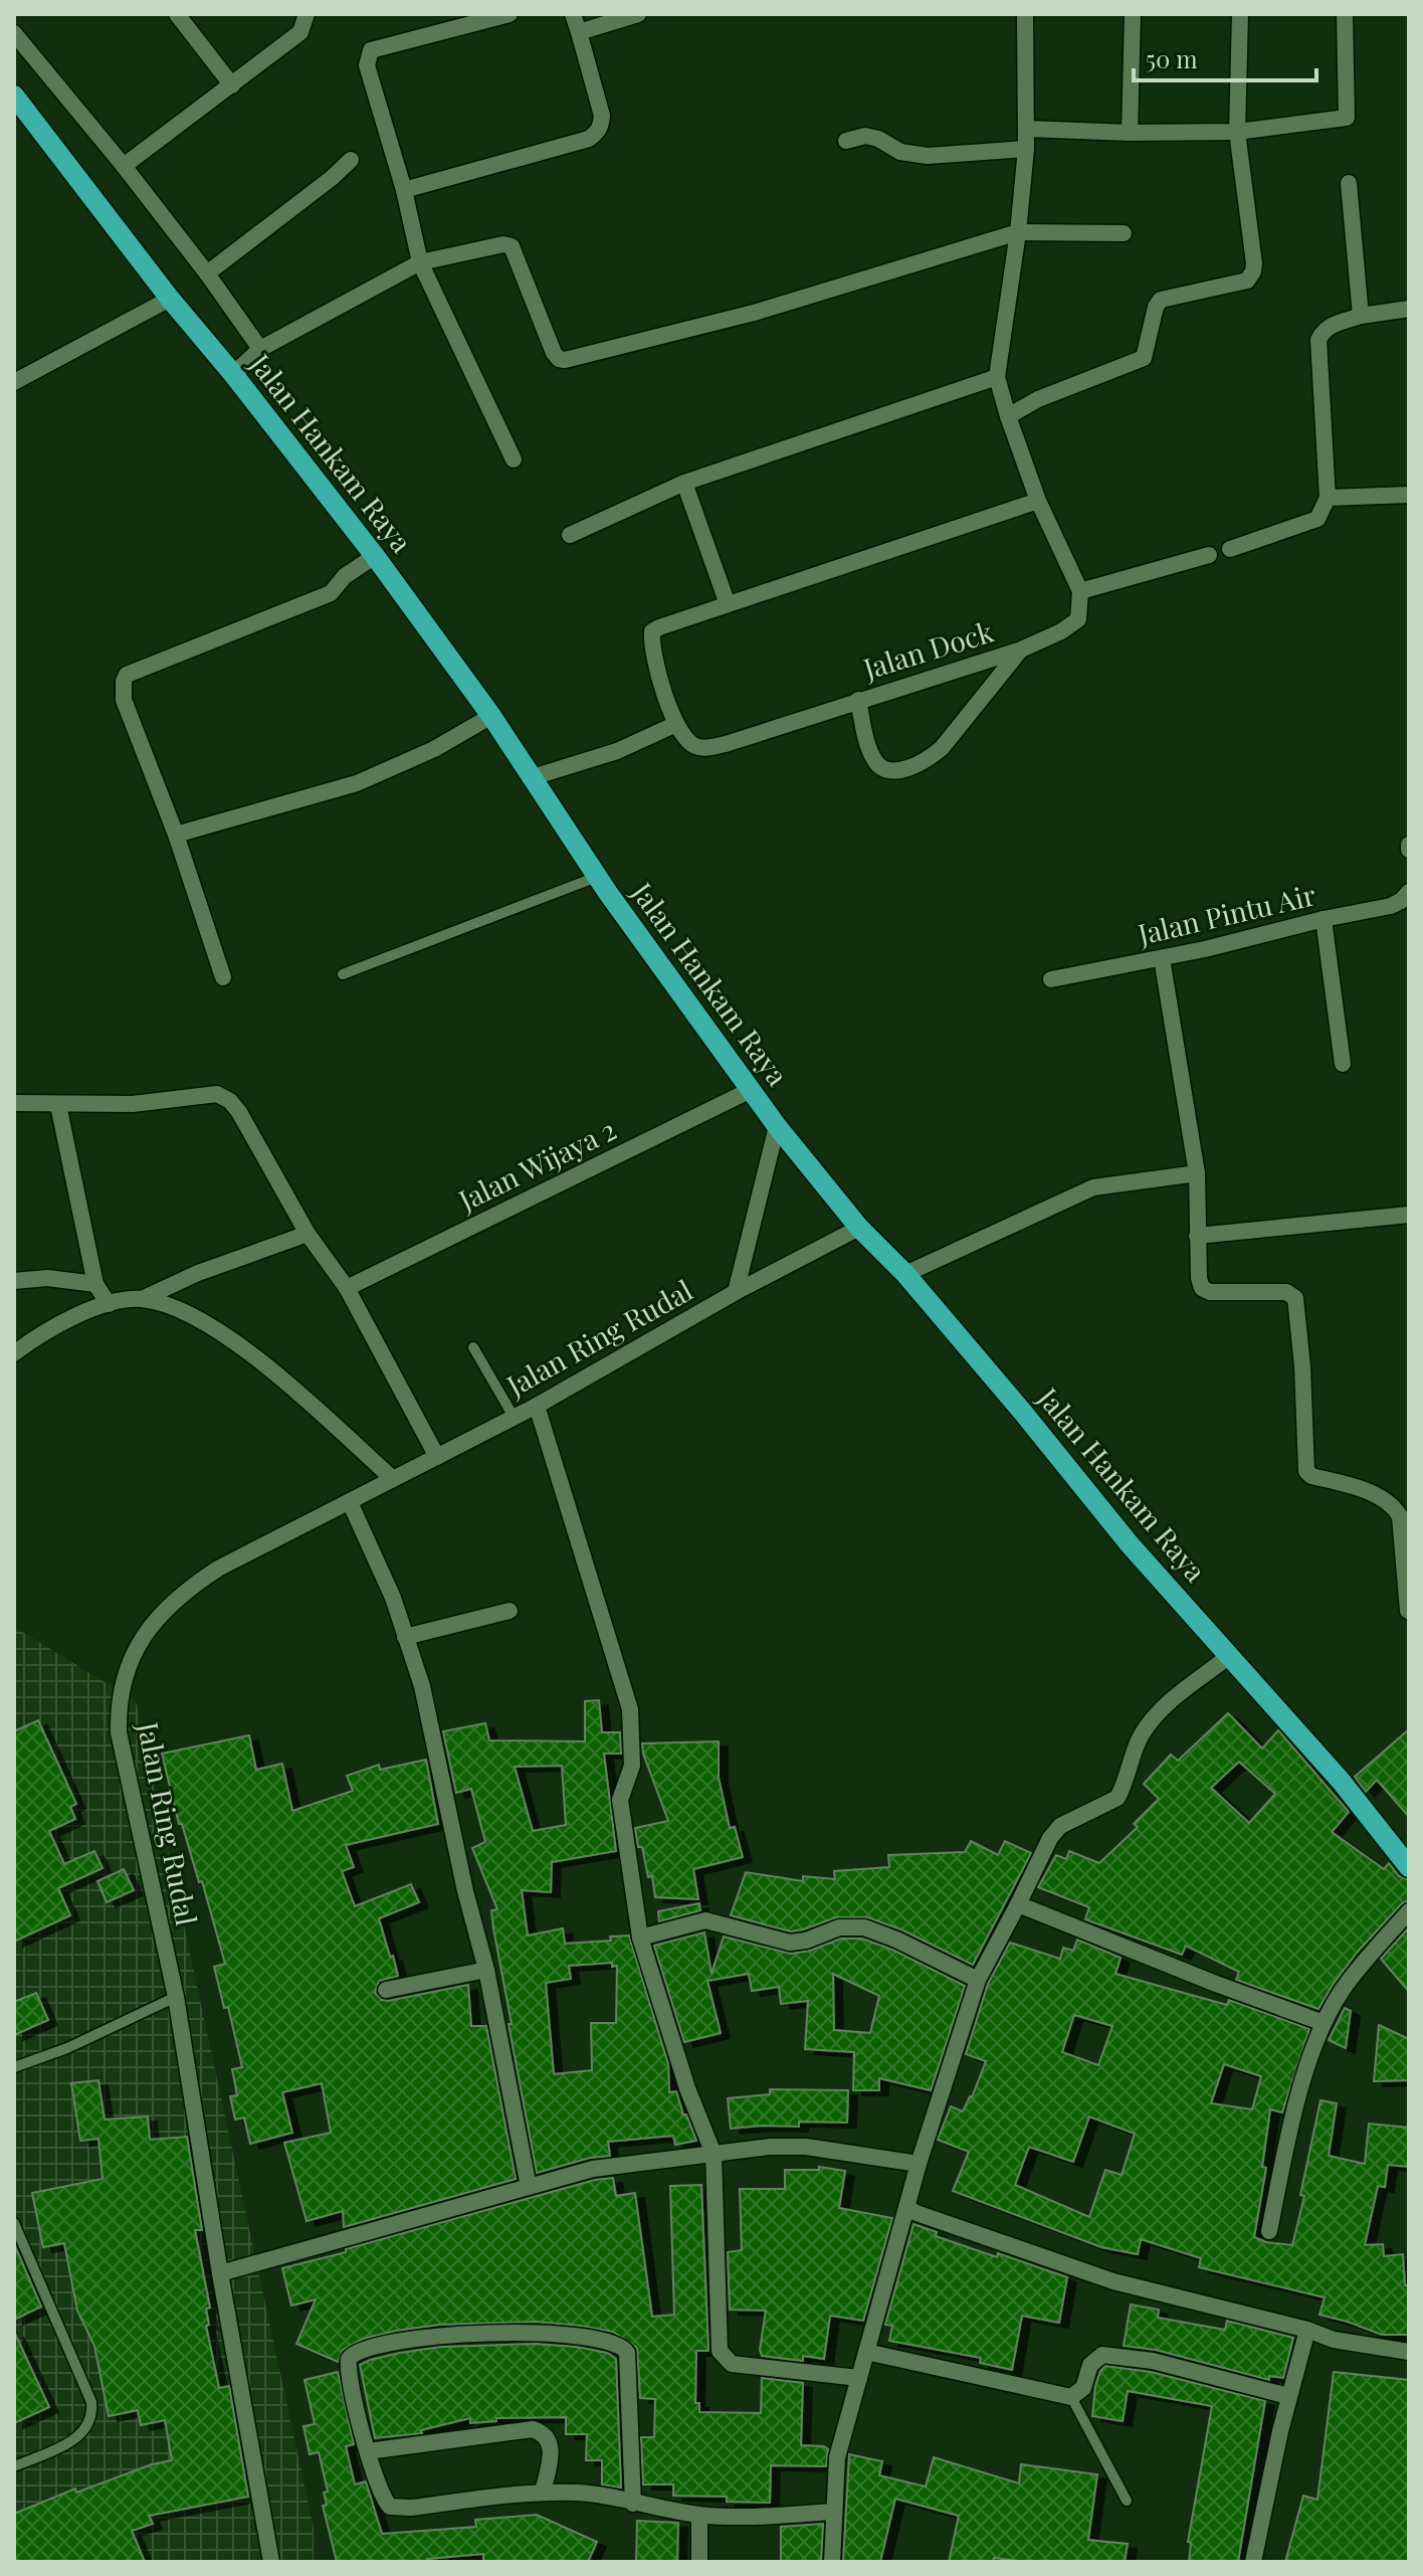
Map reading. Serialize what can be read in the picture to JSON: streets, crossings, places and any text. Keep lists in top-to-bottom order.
{
  "streets": {
    "main road": ["Jalan Hankam Raya"],
    "street": [
      "Jalan Dock",
      "Jalan Pintu Air",
      "Jalan Wijaya 2",
      "Jalan Ring Rudal"
    ]
  },
  "crossings": [
    ["Jalan Hankam Raya", "Jalan Wijaya 2"],
    ["Jalan Hankam Raya", "Jalan Ring Rudal"]
  ],
  "scale_bar": "50 m"
}
